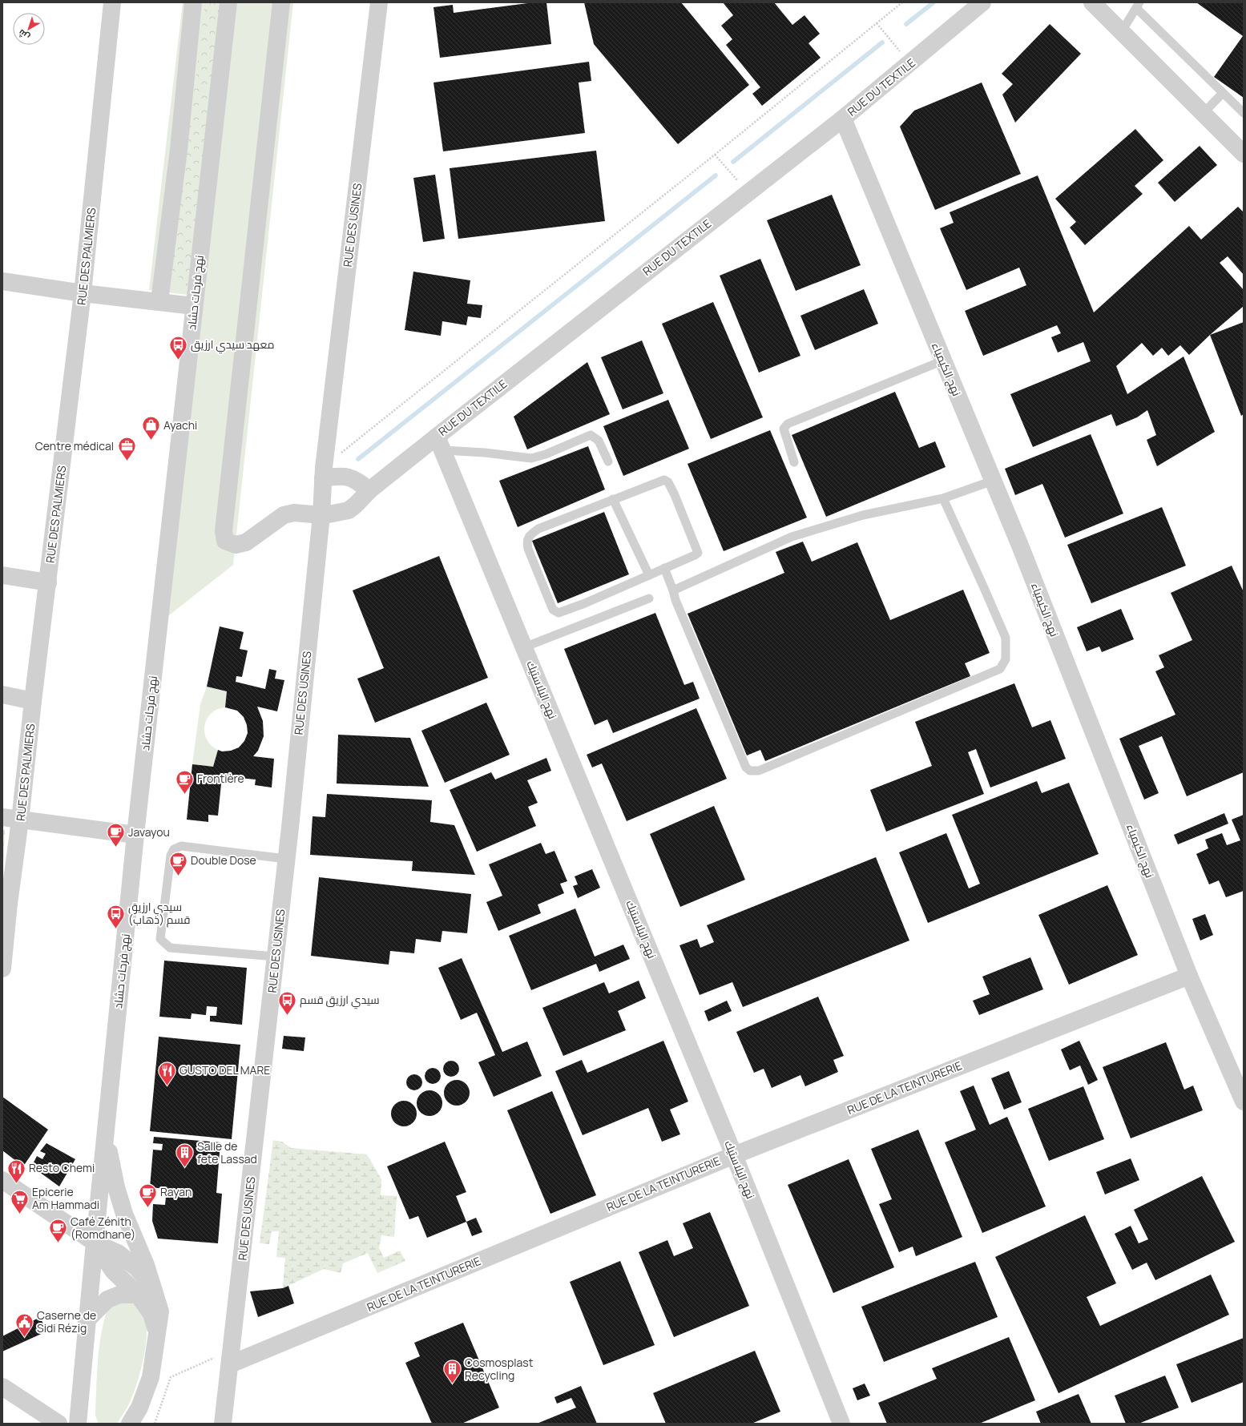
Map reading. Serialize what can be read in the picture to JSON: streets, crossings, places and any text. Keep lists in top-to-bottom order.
{
  "streets": {
    "street": [
      "RUE DU TEXTILE",
      "RUE DES USINES",
      "RUE DES PALMIERS",
      "نهج فرحات حشاد",
      "نهج الكيمياء",
      "نهج البلاستيك",
      "RUE DE LA TEINTURERIE"
    ]
  },
  "crossings": [
    ["RUE DU TEXTILE", "RUE DES USINES"],
    ["RUE DU TEXTILE", "نهج الكيمياء"],
    ["RUE DU TEXTILE", "نهج البلاستيك"],
    ["RUE DES USINES", "RUE DE LA TEINTURERIE"],
    ["نهج الكيمياء", "RUE DE LA TEINTURERIE"],
    ["نهج البلاستيك", "RUE DE LA TEINTURERIE"]
  ],
  "places": {
    "bus stop": ["معهد سيدي ارزيق", "سيدي ارزيق قسم (ذهاب)", "سيدي ارزيق قسم"],
    "shop": ["Ayachi"],
    "office": ["Centre médical"],
    "cafe": [
      "Frontière",
      "Javayou",
      "Double Dose",
      "Rayan",
      "Café Zénith (Romdhane)"
    ],
    "restaurant": ["GUSTO DEL MARE", "Resto Chemi"],
    "building": ["Salle de fete Lassad", "Cosmosplast Recycling"],
    "supermarket": ["Epicerie Am Hammadi"],
    "public building": ["Caserne de Sidi Rézig"]
  },
  "north": "bottom left"
}
